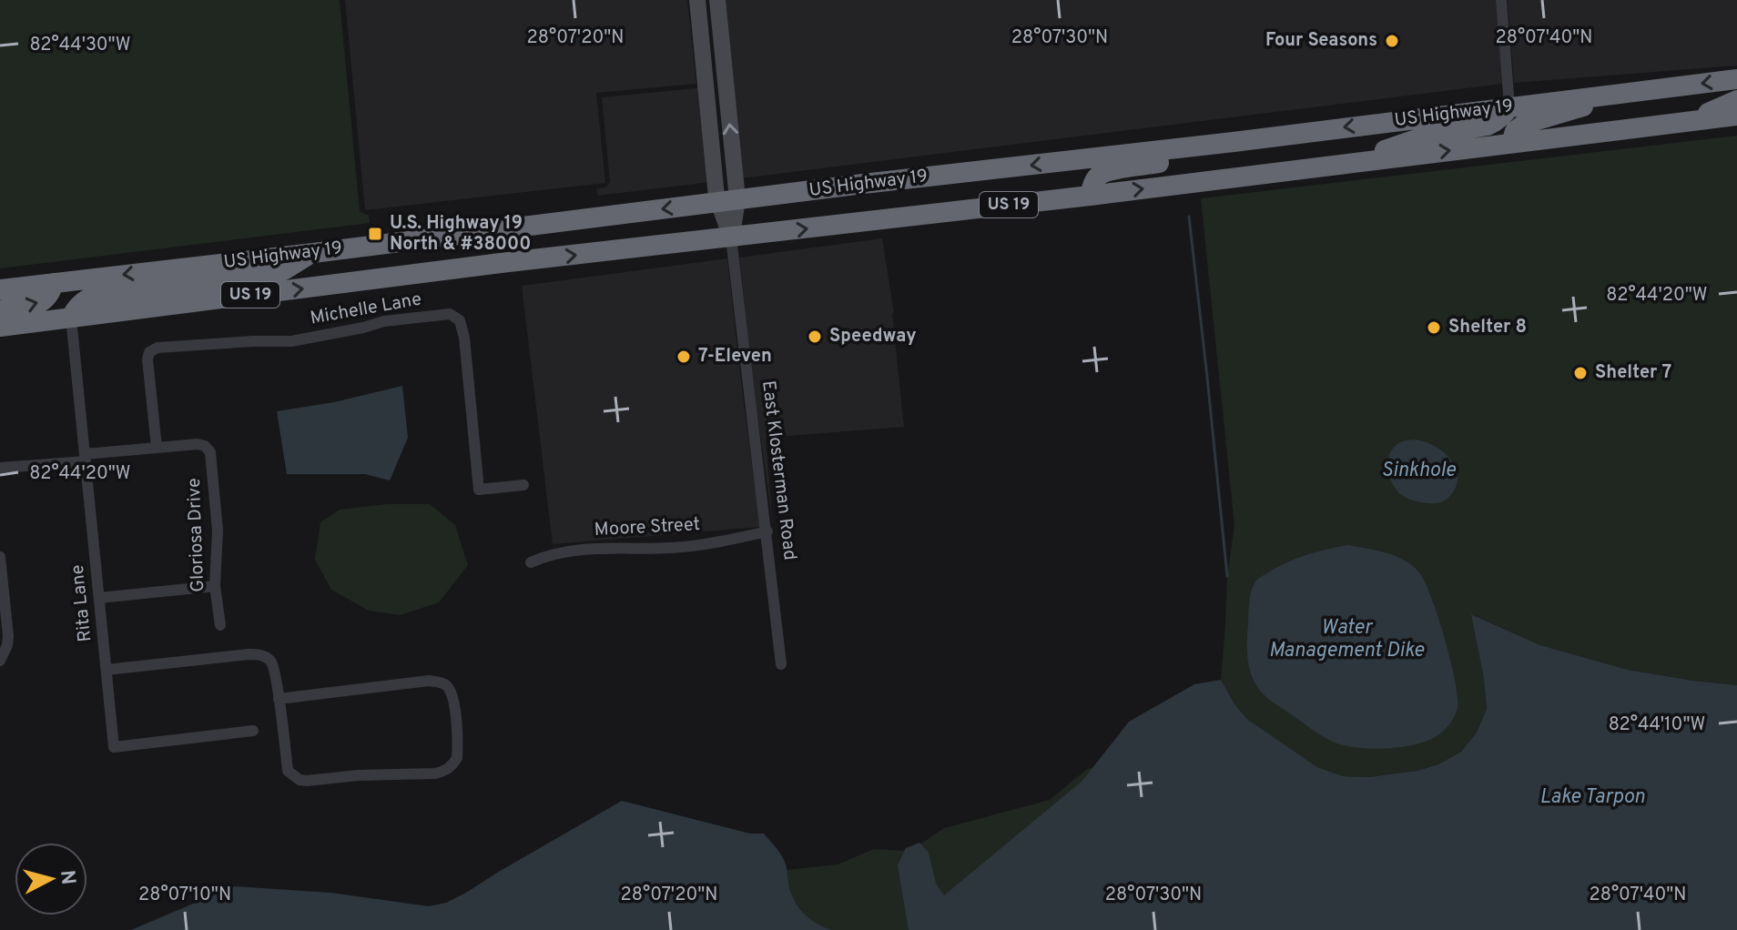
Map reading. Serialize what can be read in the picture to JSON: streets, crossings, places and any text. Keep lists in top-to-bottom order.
{
  "streets": {
    "highway": ["US Highway 19", "US 19"],
    "main road": ["East Klosterman Road"],
    "street": [
      "Michelle Lane",
      "Moore Street",
      "Gloriosa Drive",
      "Rita Lane"
    ]
  },
  "crossings": [
    ["US Highway 19", "East Klosterman Road"],
    ["US Highway 19", "Rita Lane"],
    ["Michelle Lane", "Gloriosa Drive"],
    ["East Klosterman Road", "Moore Street"]
  ],
  "water": ["Sinkhole", "Water Management Dike", "Lake Tarpon"],
  "places": {
    "other": [
      "Four Seasons",
      "Shelter 8",
      "Speedway",
      "7-Eleven",
      "Shelter 7"
    ],
    "transit": ["U.S. Highway 19 North & #38000"]
  },
  "north": "right",
  "coordinates": [
    "28°07'20\"N",
    "28°07'30\"N",
    "28°07'40\"N",
    "82°44'30\"W",
    "82°44'20\"W",
    "82°44'10\"W",
    "28°07'10\"N"
  ]
}
